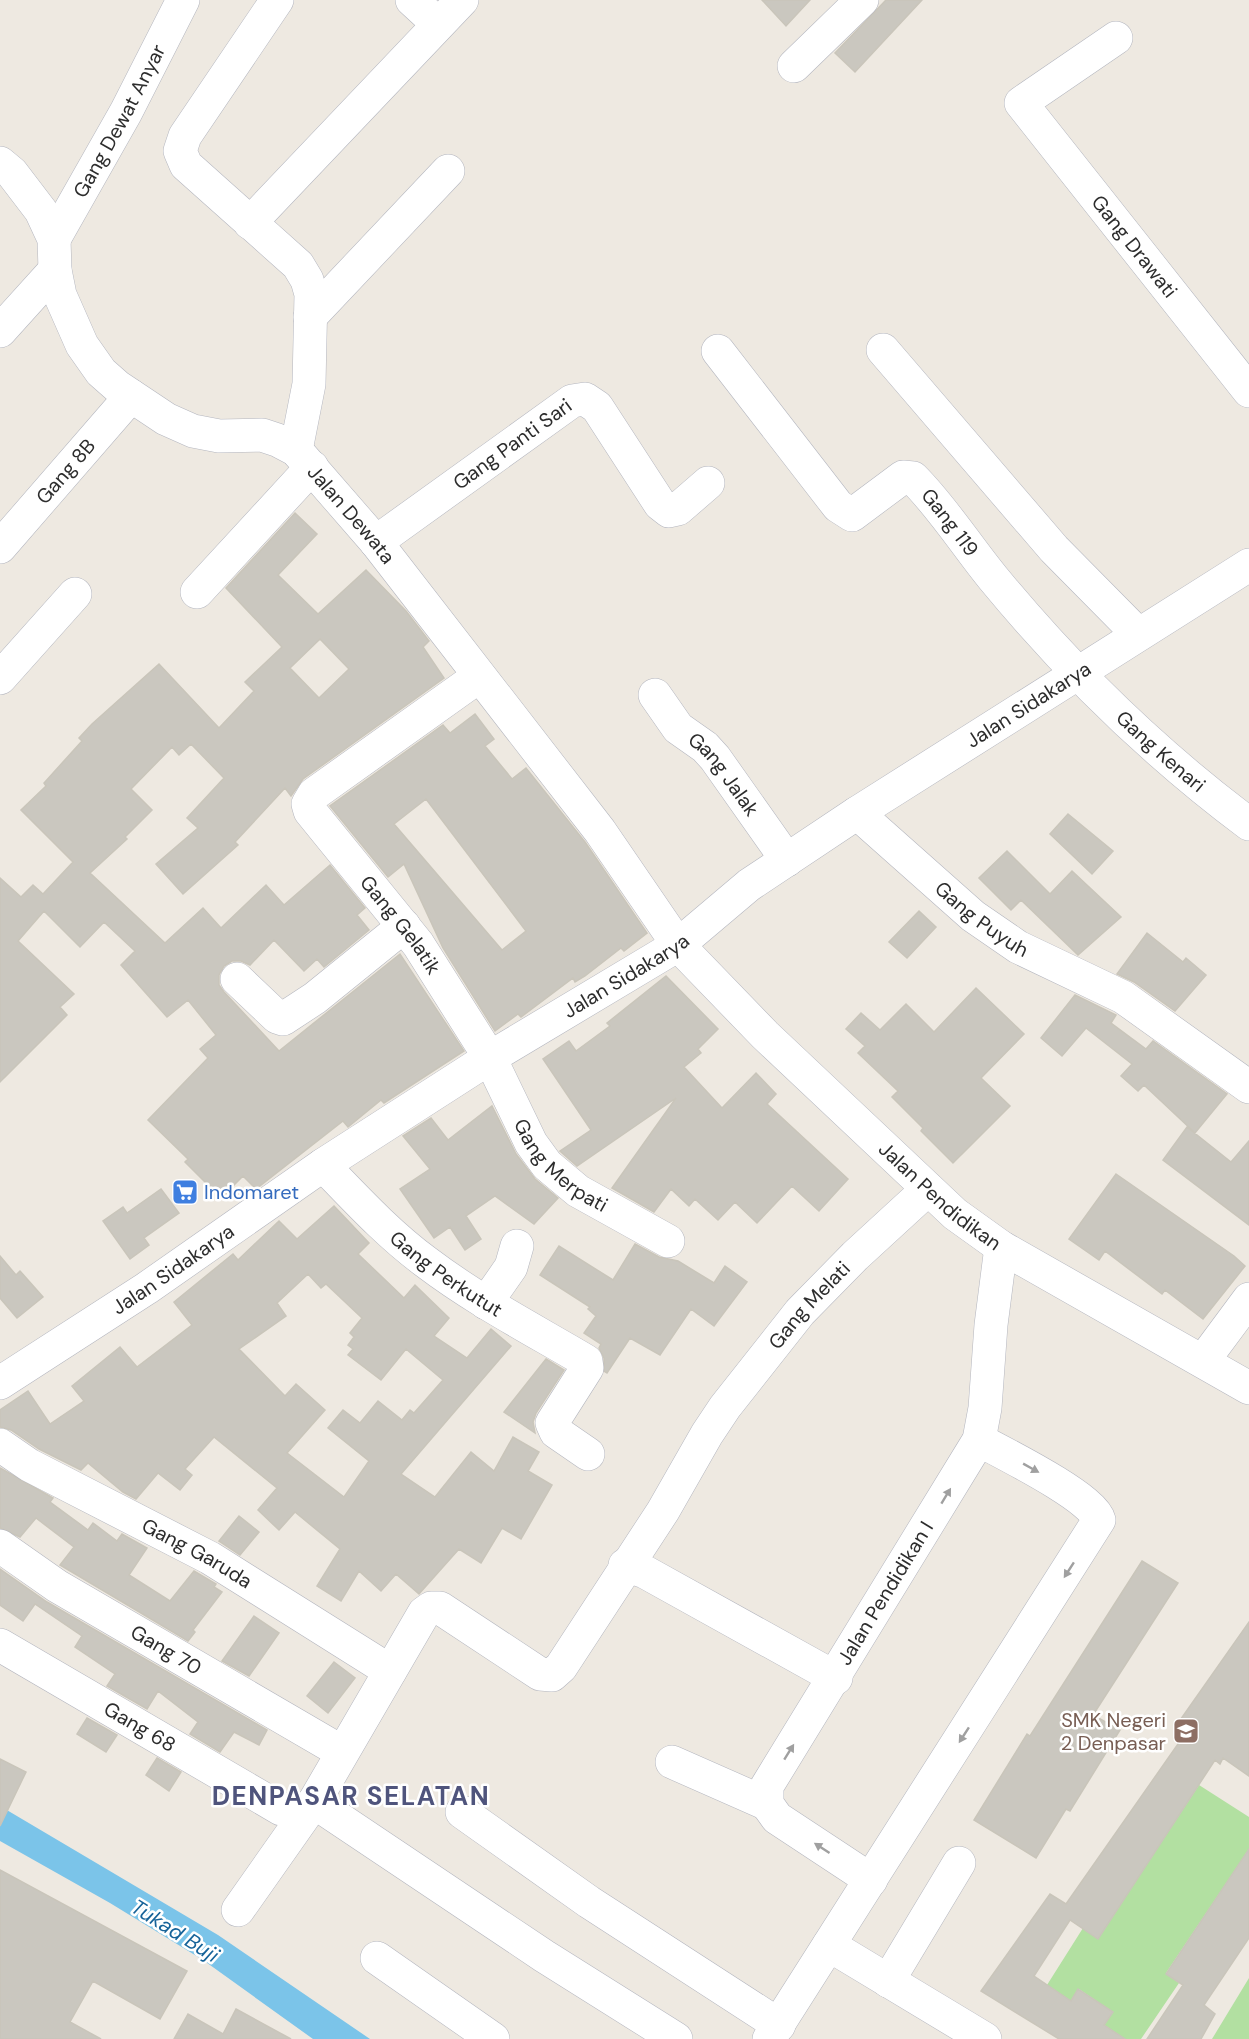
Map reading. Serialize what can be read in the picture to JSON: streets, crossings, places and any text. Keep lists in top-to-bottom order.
{
  "streets": {
    "street": [
      "Gang Dewat Anyar",
      "Gang Drawati",
      "Gang Panti Sari",
      "Gang 8B",
      "Jalan Dewata",
      "Gang 119",
      "Jalan Sidakarya",
      "Gang Kenari",
      "Gang Jalak",
      "Gang Puyuh",
      "Gang Gelatik",
      "Gang Merpati",
      "Jalan Pendidikan",
      "Gang Perkutut",
      "Gang Melati",
      "Gang Garuda",
      "Jalan Pendidikan I",
      "Gang 70",
      "Gang 68"
    ]
  },
  "crossings": [
    ["Gang Dewat Anyar", "Jalan Dewata"],
    ["Gang Panti Sari", "Jalan Dewata"],
    ["Gang 8B", "Jalan Dewata"],
    ["Jalan Dewata", "Jalan Sidakarya"],
    ["Jalan Dewata", "Gang Gelatik"],
    ["Jalan Dewata", "Jalan Pendidikan"],
    ["Gang 119", "Jalan Sidakarya"],
    ["Gang 119", "Gang Kenari"],
    ["Jalan Sidakarya", "Gang Kenari"],
    ["Jalan Sidakarya", "Gang Jalak"],
    ["Jalan Sidakarya", "Gang Puyuh"],
    ["Jalan Sidakarya", "Gang Gelatik"],
    ["Jalan Sidakarya", "Gang Merpati"],
    ["Jalan Sidakarya", "Jalan Pendidikan"],
    ["Jalan Sidakarya", "Gang Perkutut"],
    ["Gang Gelatik", "Gang Merpati"],
    ["Jalan Pendidikan", "Gang Melati"],
    ["Jalan Pendidikan", "Jalan Pendidikan I"],
    ["Gang Melati", "Gang Garuda"]
  ],
  "one_way": ["Jalan Pendidikan I"],
  "districts": ["DENPASAR SELATAN"],
  "water": ["Tukad Buji"],
  "places": {
    "supermarket": ["Indomaret"],
    "school or university": ["SMK Negeri 2 Denpasar"]
  }
}
